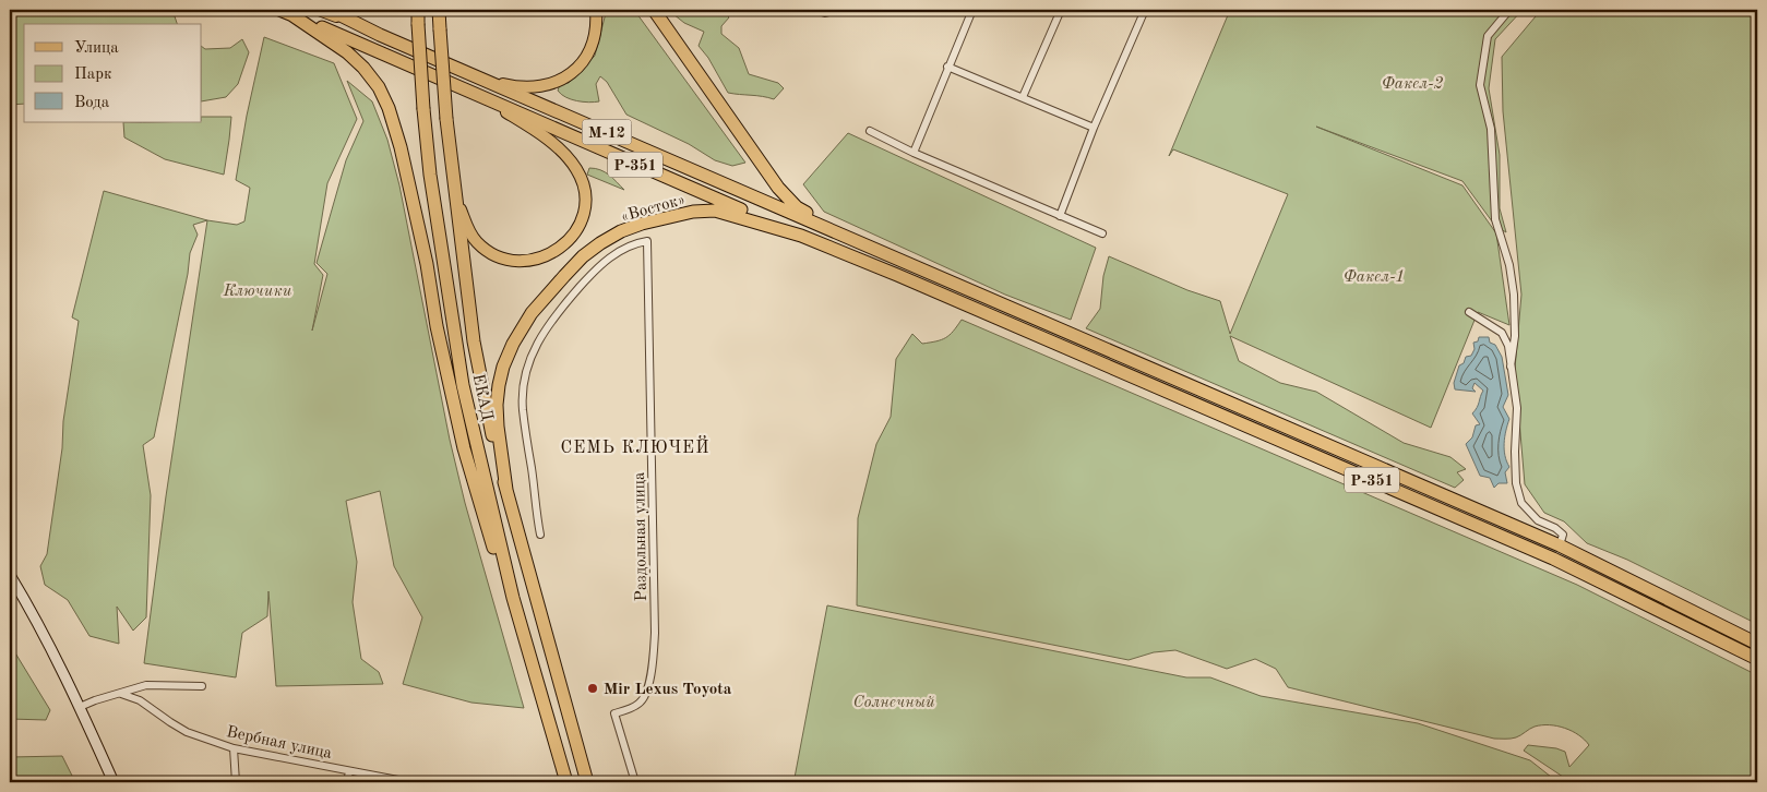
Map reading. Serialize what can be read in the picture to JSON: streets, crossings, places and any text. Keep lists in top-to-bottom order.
{
  "streets": {
    "highway": [
      "М-12",
      "Р-351",
      "«Восток»",
      "ЕКАД"
    ],
    "street": ["Раздольная улица", "Вербная улица"]
  },
  "crossings": [
    ["Р-351", "«Восток»"],
    ["«Восток»", "ЕКАД"]
  ],
  "districts": ["СЕМЬ КЛЮЧЕЙ"],
  "parks": [
    "Факел-2",
    "Факел-1",
    "Ключики",
    "Солнечный"
  ],
  "places": ["Mir Lexus Toyota"],
  "legend": ["Улица", "Парк", "Вода"]
}
